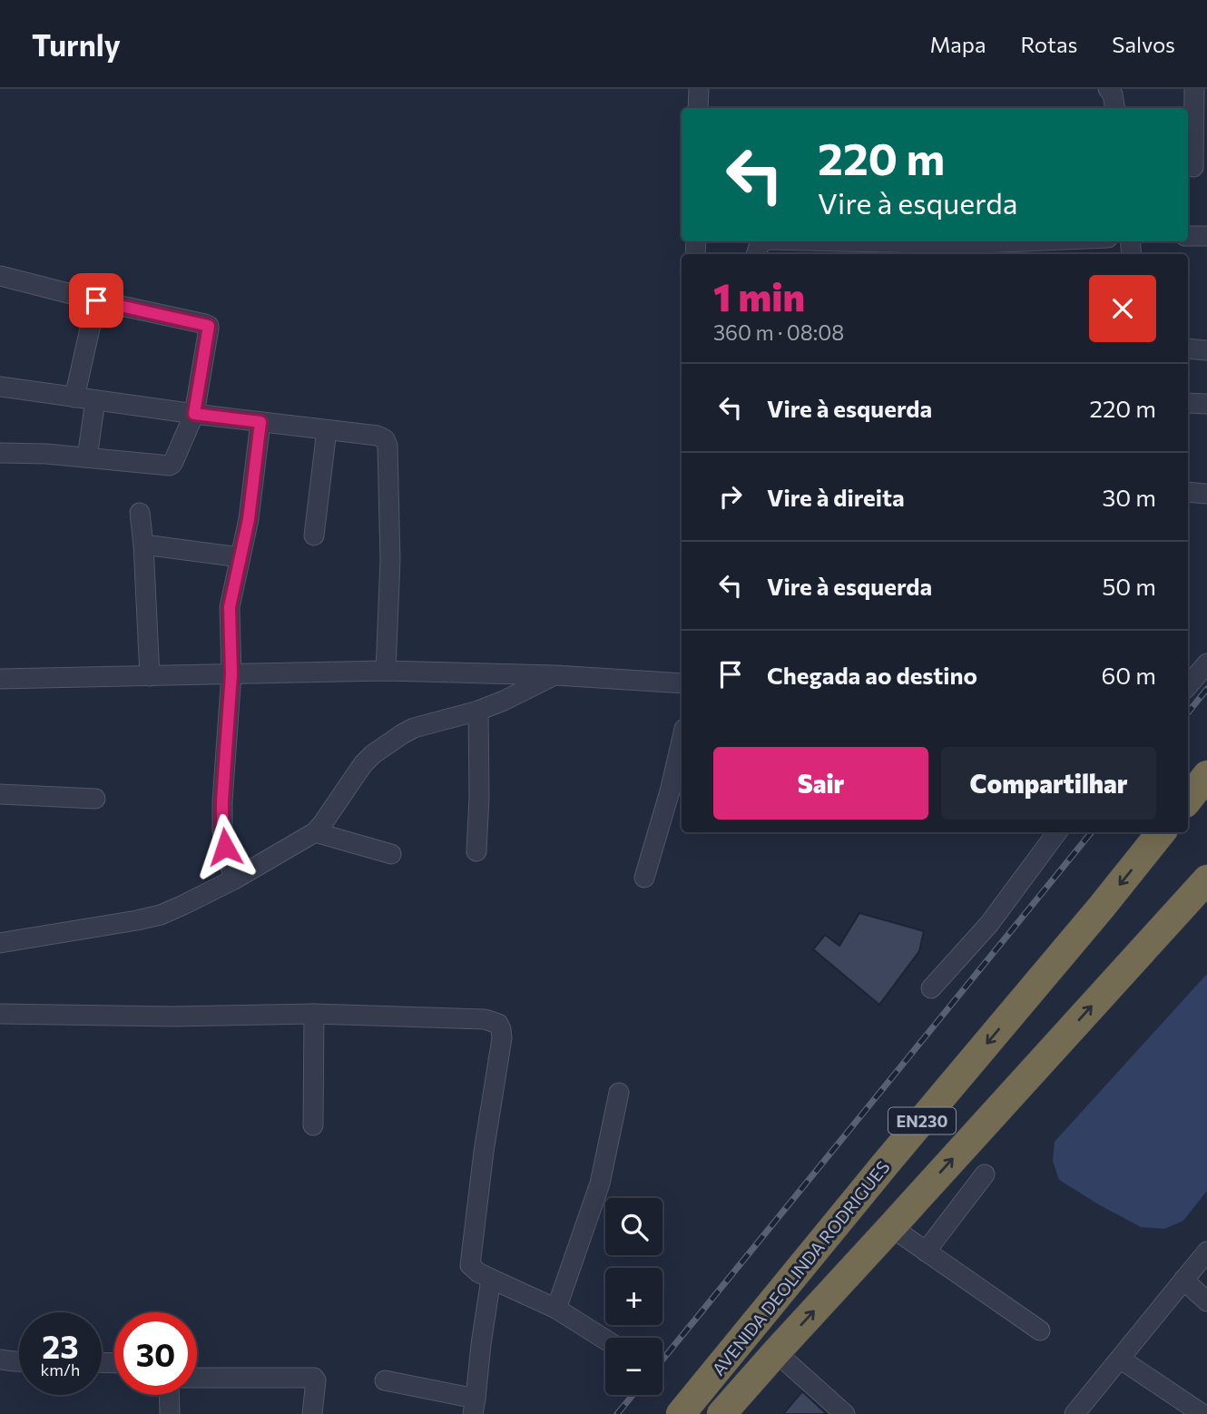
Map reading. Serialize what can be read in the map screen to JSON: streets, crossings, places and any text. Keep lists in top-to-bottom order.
{
  "streets": {
    "highway": ["EN230", "AVENIDA DEOLINDA RODRIGUES"]
  },
  "page": {
    "header": "Turnly",
    "nav": ["Mapa", "Rotas", "Salvos"],
    "turn": ["220 m", "Vire à esquerda"],
    "heading": ["1 min", "360 m · 08:08"],
    "list": [
      {
        "name": "Vire à esquerda",
        "value": "220 m"
      },
      {
        "name": "Vire à direita",
        "value": "30 m"
      },
      {
        "name": "Vire à esquerda",
        "value": "50 m"
      },
      {
        "name": "Chegada ao destino",
        "value": "60 m"
      }
    ],
    "buttons": ["Sair", "Compartilhar"],
    "map_buttons": ["+", "−"],
    "speed": "23 km/h",
    "limit": "30"
  }
}
